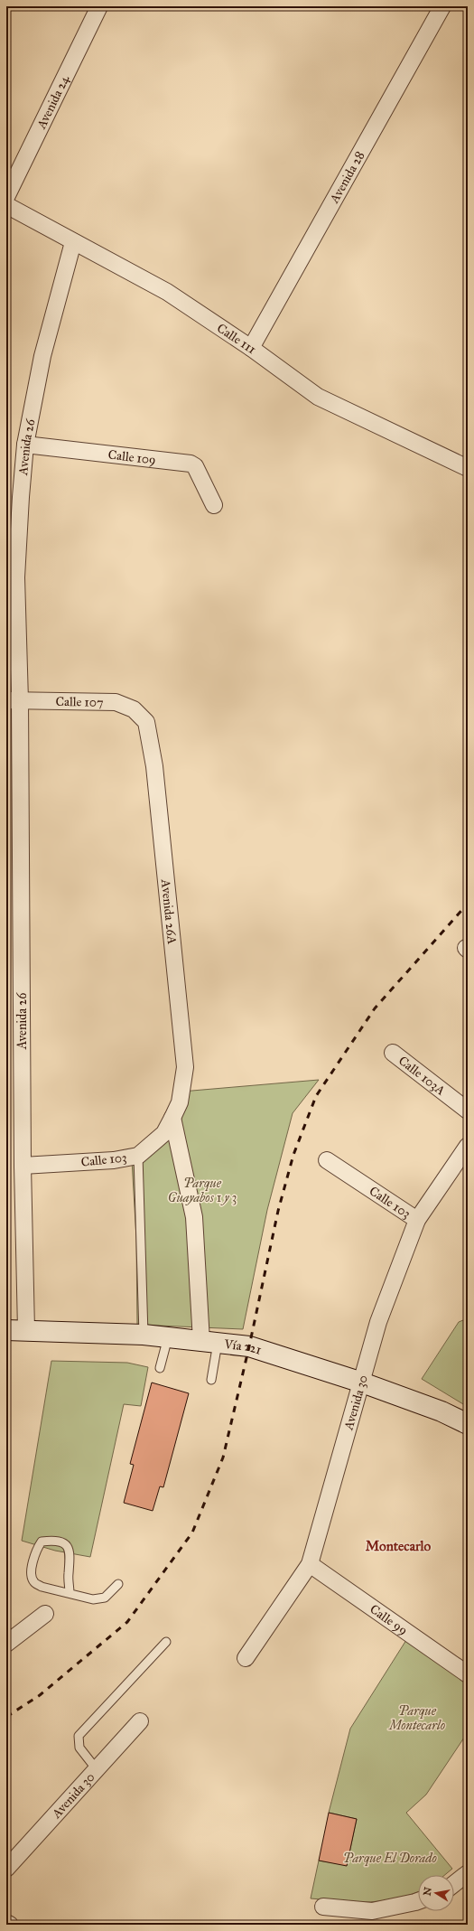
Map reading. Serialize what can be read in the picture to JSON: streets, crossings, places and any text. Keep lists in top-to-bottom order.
{
  "streets": {
    "main road": ["Vía 221"],
    "street": [
      "Avenida 24",
      "Avenida 28",
      "Calle 111",
      "Avenida 26",
      "Calle 109",
      "Calle 107",
      "Avenida 26A",
      "Calle 103A",
      "Calle 103",
      "Avenida 30",
      "Calle 99"
    ]
  },
  "crossings": [
    ["Avenida 28", "Calle 111"],
    ["Calle 111", "Avenida 26"],
    ["Avenida 26", "Calle 109"],
    ["Avenida 26", "Calle 107"],
    ["Avenida 26", "Calle 103"],
    ["Avenida 26", "Vía 221"],
    ["Calle 107", "Avenida 26A"],
    ["Avenida 26A", "Calle 103"],
    ["Calle 103", "Avenida 30"],
    ["Vía 221", "Avenida 30"],
    ["Avenida 30", "Calle 99"]
  ],
  "districts": ["Montecarlo"],
  "parks": ["Parque Guayabos 1 y 3", "Parque Montecarlo", "Parque El Dorado"],
  "north": "left"
}
